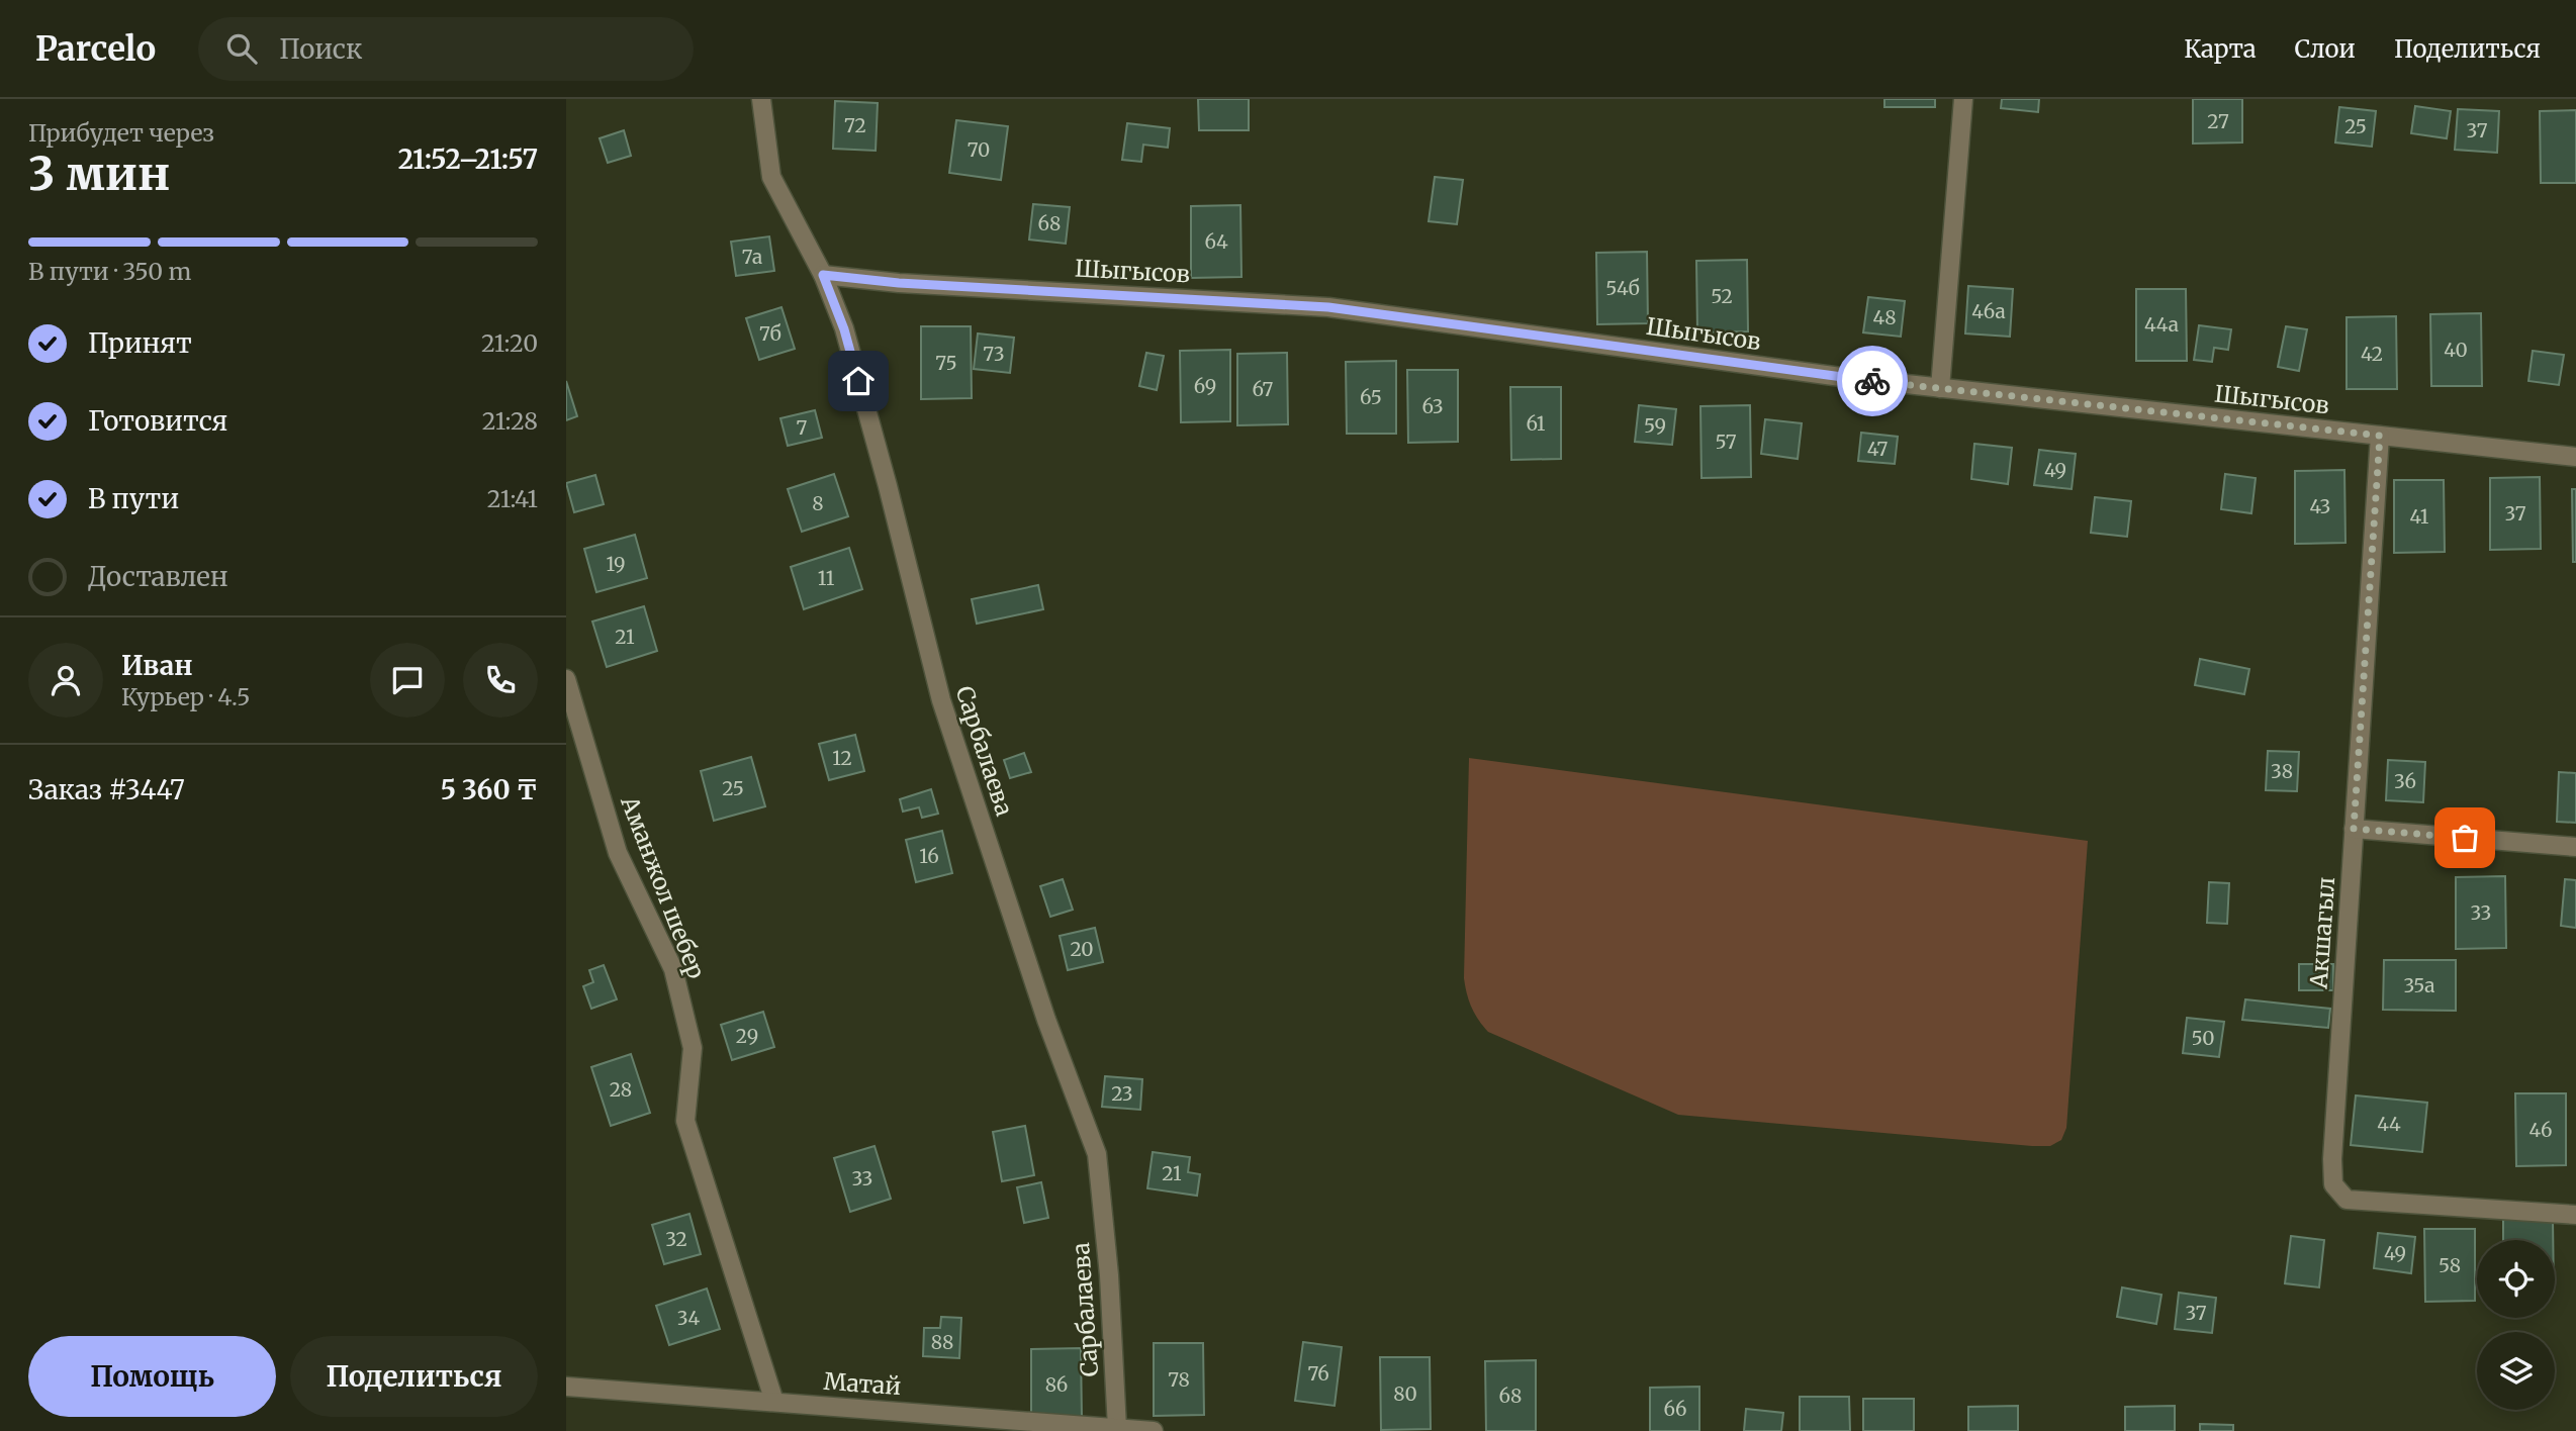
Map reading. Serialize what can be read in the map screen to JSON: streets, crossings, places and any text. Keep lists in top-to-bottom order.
{
  "streets": {
    "street": [
      "Шыгысов",
      "Сарбалаева",
      "Аманжол шебер",
      "Акшагыл",
      "Матай"
    ]
  },
  "crossings": [
    ["Шыгысов", "Сарбалаева"],
    ["Шыгысов", "Акшагыл"],
    ["Сарбалаева", "Матай"],
    ["Аманжол шебер", "Матай"]
  ],
  "house_numbers": [
    "27",
    "72",
    "25",
    "37",
    "70",
    "68",
    "64",
    "7а",
    "54б",
    "52",
    "46а",
    "48",
    "44а",
    "7б",
    "40",
    "73",
    "42",
    "75",
    "69",
    "67",
    "65",
    "63",
    "61",
    "59",
    "7",
    "57",
    "47",
    "49",
    "8",
    "43",
    "37",
    "41",
    "19",
    "11",
    "21",
    "12",
    "38",
    "36",
    "25",
    "16",
    "33",
    "20",
    "35а",
    "29",
    "50",
    "28",
    "23",
    "44",
    "46",
    "21",
    "33",
    "32",
    "49",
    "58",
    "37",
    "34",
    "88",
    "76",
    "78",
    "86",
    "80",
    "68",
    "66"
  ],
  "page": {
    "header": "Parcelo",
    "search": "Поиск",
    "nav": ["Карта", "Слои", "Поделиться"],
    "heading": ["3 мин", "Прибудет через", "21:52–21:57"],
    "panel": [
      "Иван",
      "Курьер · 4.5",
      "Заказ #3447",
      "5 360 ₸"
    ],
    "bar": "В пути · 350 m",
    "list": [
      ["Принят", "21:20"],
      ["Готовится", "21:28"],
      ["В пути", "21:41"],
      "Доставлен"
    ],
    "buttons": ["Помощь", "Поделиться"]
  }
}
